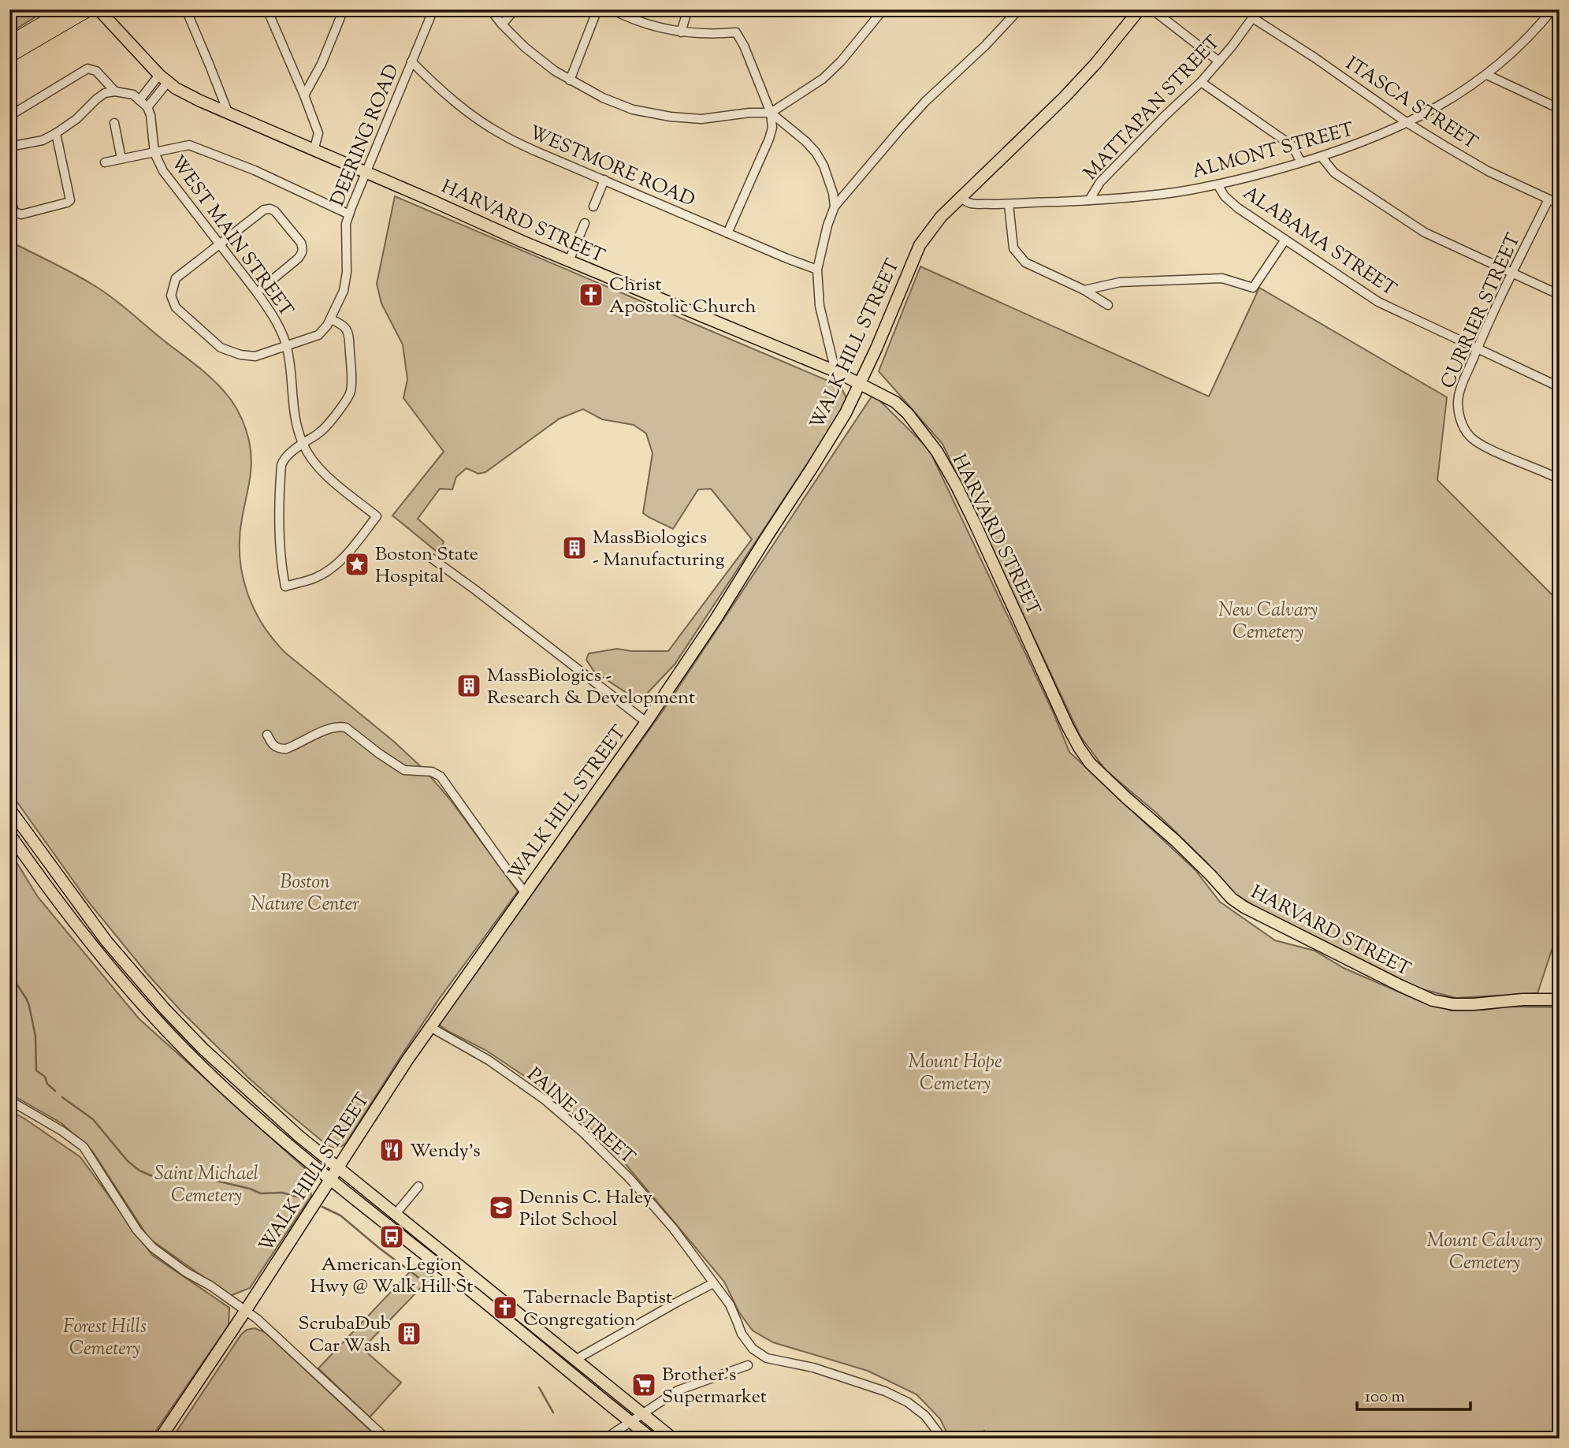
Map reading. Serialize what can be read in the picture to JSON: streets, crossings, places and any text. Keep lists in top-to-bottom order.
{
  "streets": {
    "main road": ["HARVARD STREET", "WALK HILL STREET"],
    "street": [
      "ITASCA STREET",
      "MATTAPAN STREET",
      "DEERING ROAD",
      "ALMONT STREET",
      "WESTMORE ROAD",
      "WEST MAIN STREET",
      "ALABAMA STREET",
      "CURRIER STREET",
      "PAINE STREET"
    ]
  },
  "crossings": [
    ["ITASCA STREET", "MATTAPAN STREET"],
    ["ITASCA STREET", "ALMONT STREET"],
    ["ITASCA STREET", "CURRIER STREET"],
    ["MATTAPAN STREET", "ALMONT STREET"],
    ["DEERING ROAD", "WESTMORE ROAD"],
    ["DEERING ROAD", "HARVARD STREET"],
    ["DEERING ROAD", "WEST MAIN STREET"],
    ["ALMONT STREET", "ALABAMA STREET"],
    ["ALMONT STREET", "WALK HILL STREET"],
    ["HARVARD STREET", "WALK HILL STREET"],
    ["ALABAMA STREET", "CURRIER STREET"],
    ["WALK HILL STREET", "PAINE STREET"]
  ],
  "parks": [
    "New Calvary Cemetery",
    "Boston Nature Center",
    "Mount Hope Cemetery",
    "Saint Michael Cemetery",
    "Mount Calvary Cemetery",
    "Forest Hills Cemetery"
  ],
  "places": {
    "church": ["Christ Apostolic Church", "Tabernacle Baptist Congregation"],
    "building": ["MassBiologics - Manufacturing", "MassBiologics - Research & Development", "ScrubaDub Car Wash"],
    "place": ["Boston State Hospital"],
    "restaurant": ["Wendy's"],
    "school or university": ["Dennis C. Haley Pilot School"],
    "bus stop": ["American Legion Hwy @ Walk Hill St"],
    "supermarket": ["Brother’s Supermarket"]
  },
  "scale_bar": "100 m"
}
